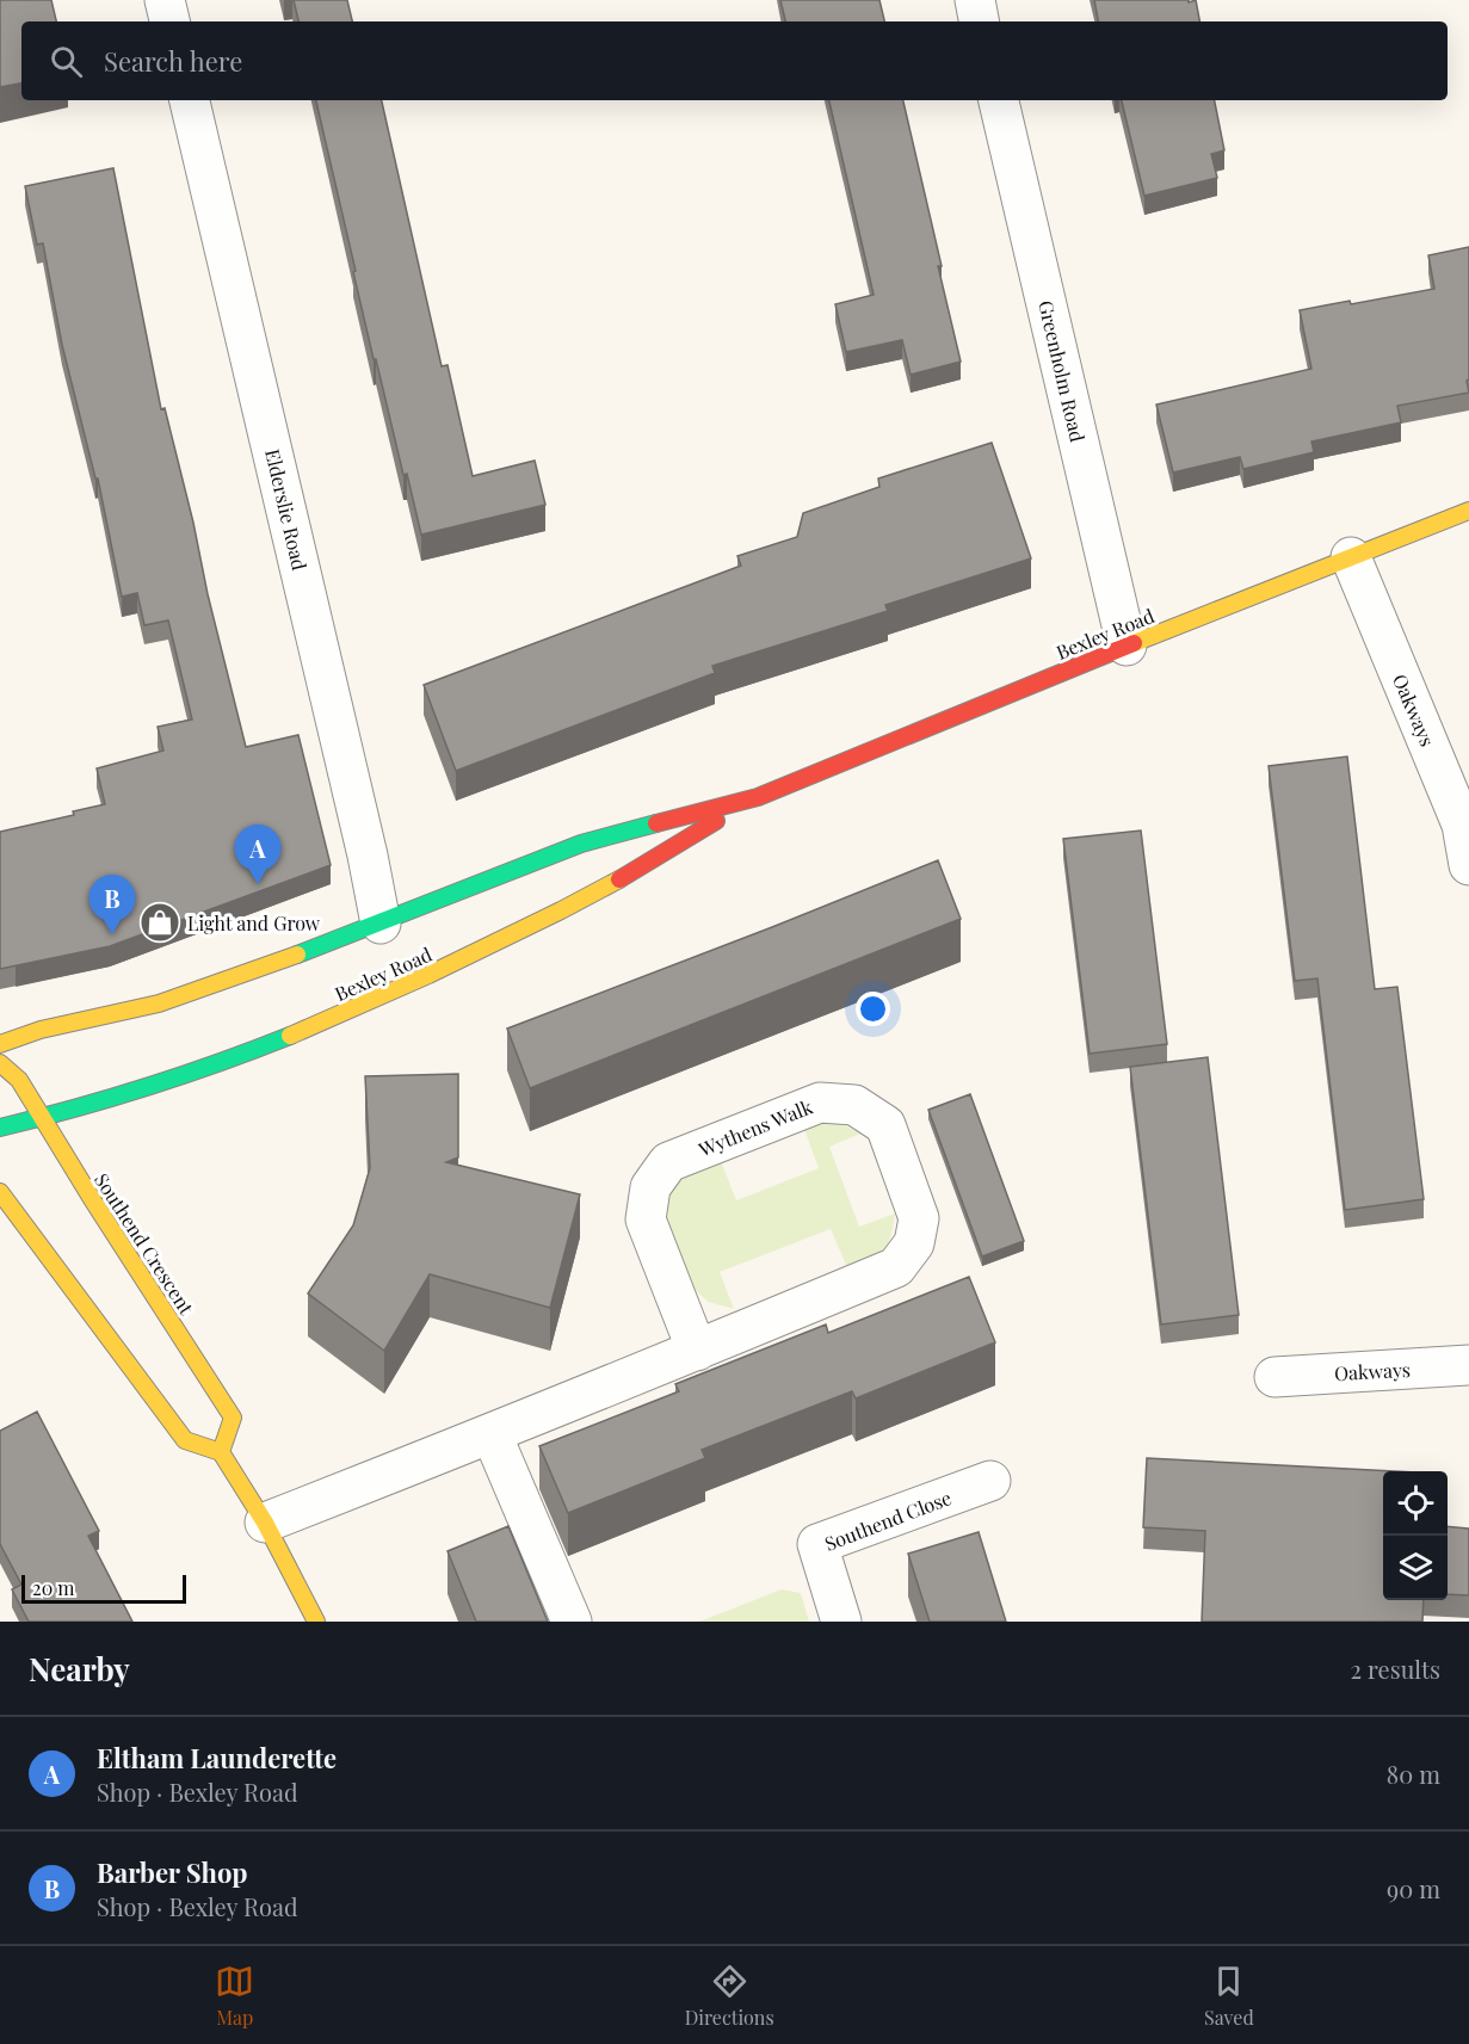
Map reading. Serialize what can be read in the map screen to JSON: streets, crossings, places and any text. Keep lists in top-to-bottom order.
{
  "streets": {
    "main road": ["Bexley Road", "Southend Crescent"],
    "street": [
      "Greenholm Road",
      "Elderslie Road",
      "Oakways",
      "Wythens Walk",
      "Southend Close"
    ]
  },
  "crossings": [
    ["Greenholm Road", "Bexley Road"],
    ["Elderslie Road", "Bexley Road"],
    ["Bexley Road", "Oakways"],
    ["Bexley Road", "Southend Crescent"]
  ],
  "places": {
    "shop": ["Light and Grow"]
  },
  "scale_bar": "20 m",
  "page": {
    "search": "Search here",
    "pins": ["A", "B"],
    "scale": "20 m",
    "heading": ["Nearby", "2 results"],
    "list": [
      {
        "mark": "A",
        "name": "Eltham Launderette",
        "note": "Shop · Bexley Road",
        "value": "80 m"
      },
      {
        "mark": "B",
        "name": "Barber Shop",
        "note": "Shop · Bexley Road",
        "value": "90 m"
      }
    ],
    "nav": ["Map", "Directions", "Saved"]
  }
}
